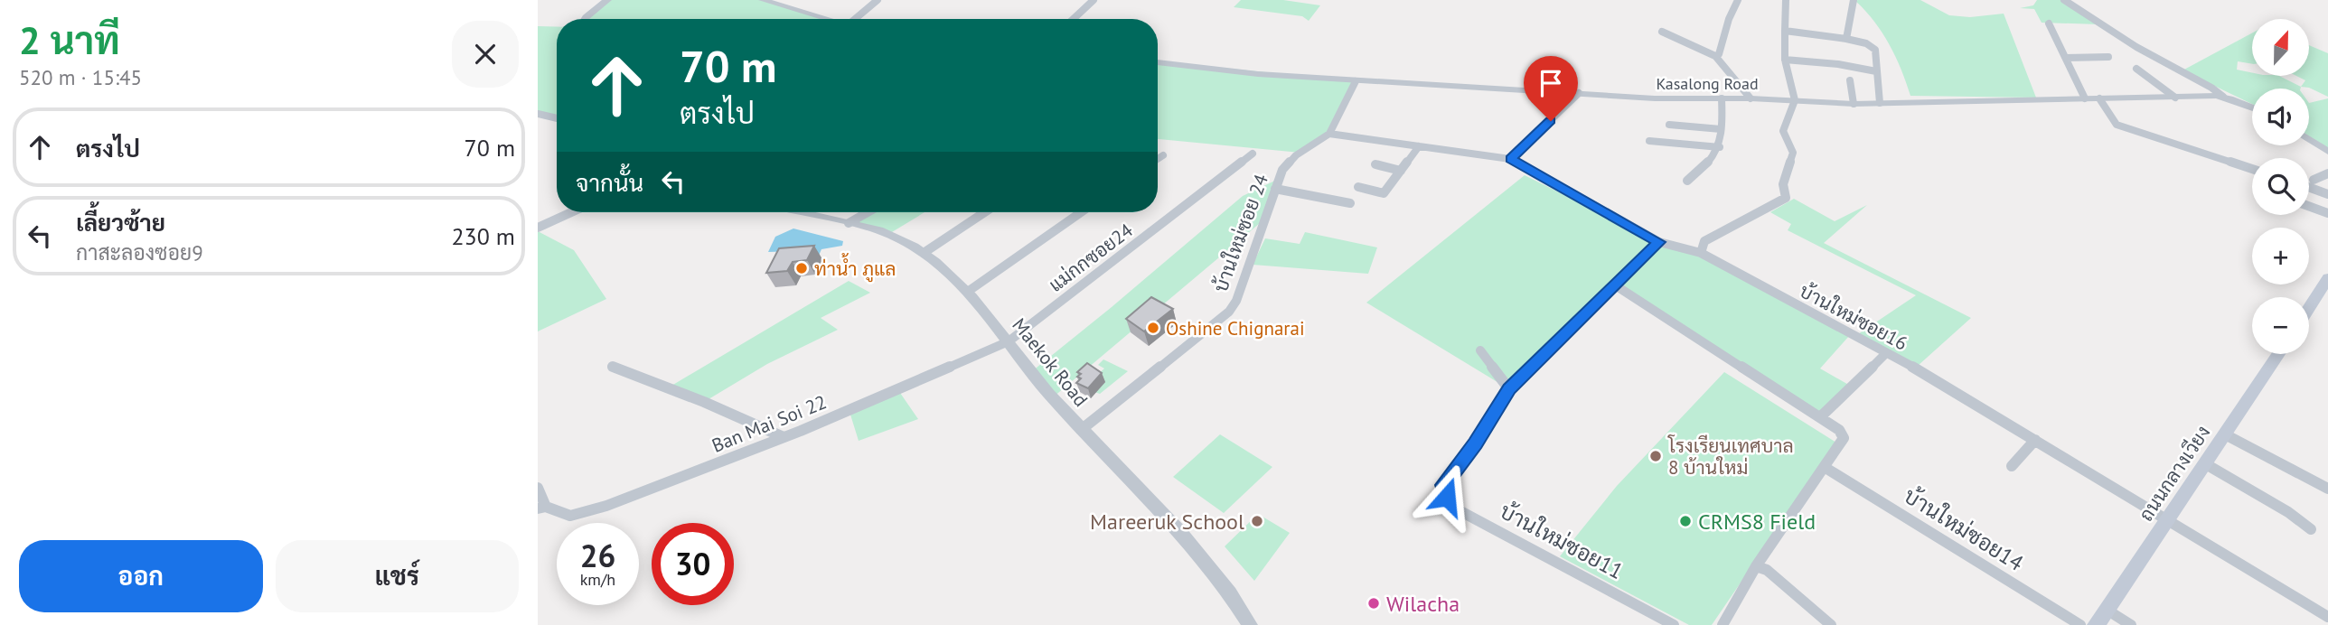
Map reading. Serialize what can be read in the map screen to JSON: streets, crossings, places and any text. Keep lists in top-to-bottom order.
{
  "streets": {
    "main road": ["ถนนกลางเวียง"],
    "street": [
      "Kasalong Road",
      "บ้านใหม่ซอย 24",
      "แม่กกซอย24",
      "บ้านใหม่ซอย16",
      "Maekok Road",
      "Ban Mai Soi 22",
      "บ้านใหม่ซอย14",
      "บ้านใหม่ซอย11"
    ]
  },
  "crossings": [
    ["Kasalong Road", "บ้านใหม่ซอย 24"],
    ["บ้านใหม่ซอย 24", "Maekok Road"],
    ["แม่กกซอย24", "Maekok Road"],
    ["แม่กกซอย24", "Ban Mai Soi 22"],
    ["บ้านใหม่ซอย16", "ถนนกลางเวียง"],
    ["บ้านใหม่ซอย16", "บ้านใหม่ซอย11"],
    ["Maekok Road", "Ban Mai Soi 22"]
  ],
  "places": [
    "ท่าน้ำ ภูแล",
    "Oshine Chignarai",
    "โรงเรียนเทศบาล 8 บ้านใหม่",
    "Mareeruk School",
    "CRMS8 Field",
    "Wilacha"
  ],
  "north": "top",
  "page": {
    "heading": ["2 นาที", "520 m · 15:45"],
    "map_buttons": ["+", "−"],
    "turn": ["70 m", "ตรงไป"],
    "list": [
      {
        "name": "ตรงไป",
        "value": "70 m"
      },
      {
        "name": "เลี้ยวซ้าย",
        "note": "กาสะลองซอย9",
        "value": "230 m"
      }
    ],
    "then": "จากนั้น",
    "speed": "26 km/h",
    "limit": "30",
    "buttons": ["ออก", "แชร์"]
  }
}
